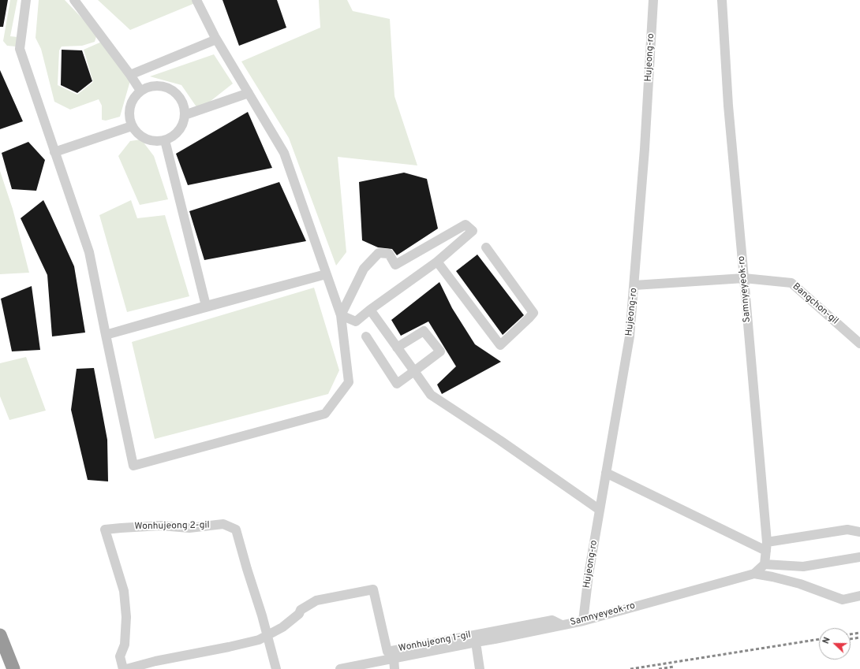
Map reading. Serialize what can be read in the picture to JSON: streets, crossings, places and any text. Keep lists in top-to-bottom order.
{
  "streets": {
    "street": [
      "Hujeong-ro",
      "Samnyeyeok-ro",
      "Bangchon-gil",
      "Wonhujeong 2-gil",
      "Wonhujeong 1-gil"
    ]
  },
  "crossings": [
    ["Hujeong-ro", "Samnyeyeok-ro"],
    ["Hujeong-ro", "Bangchon-gil"],
    ["Samnyeyeok-ro", "Bangchon-gil"],
    ["Samnyeyeok-ro", "Wonhujeong 1-gil"],
    ["Wonhujeong 2-gil", "Wonhujeong 1-gil"]
  ],
  "north": "left"
}
